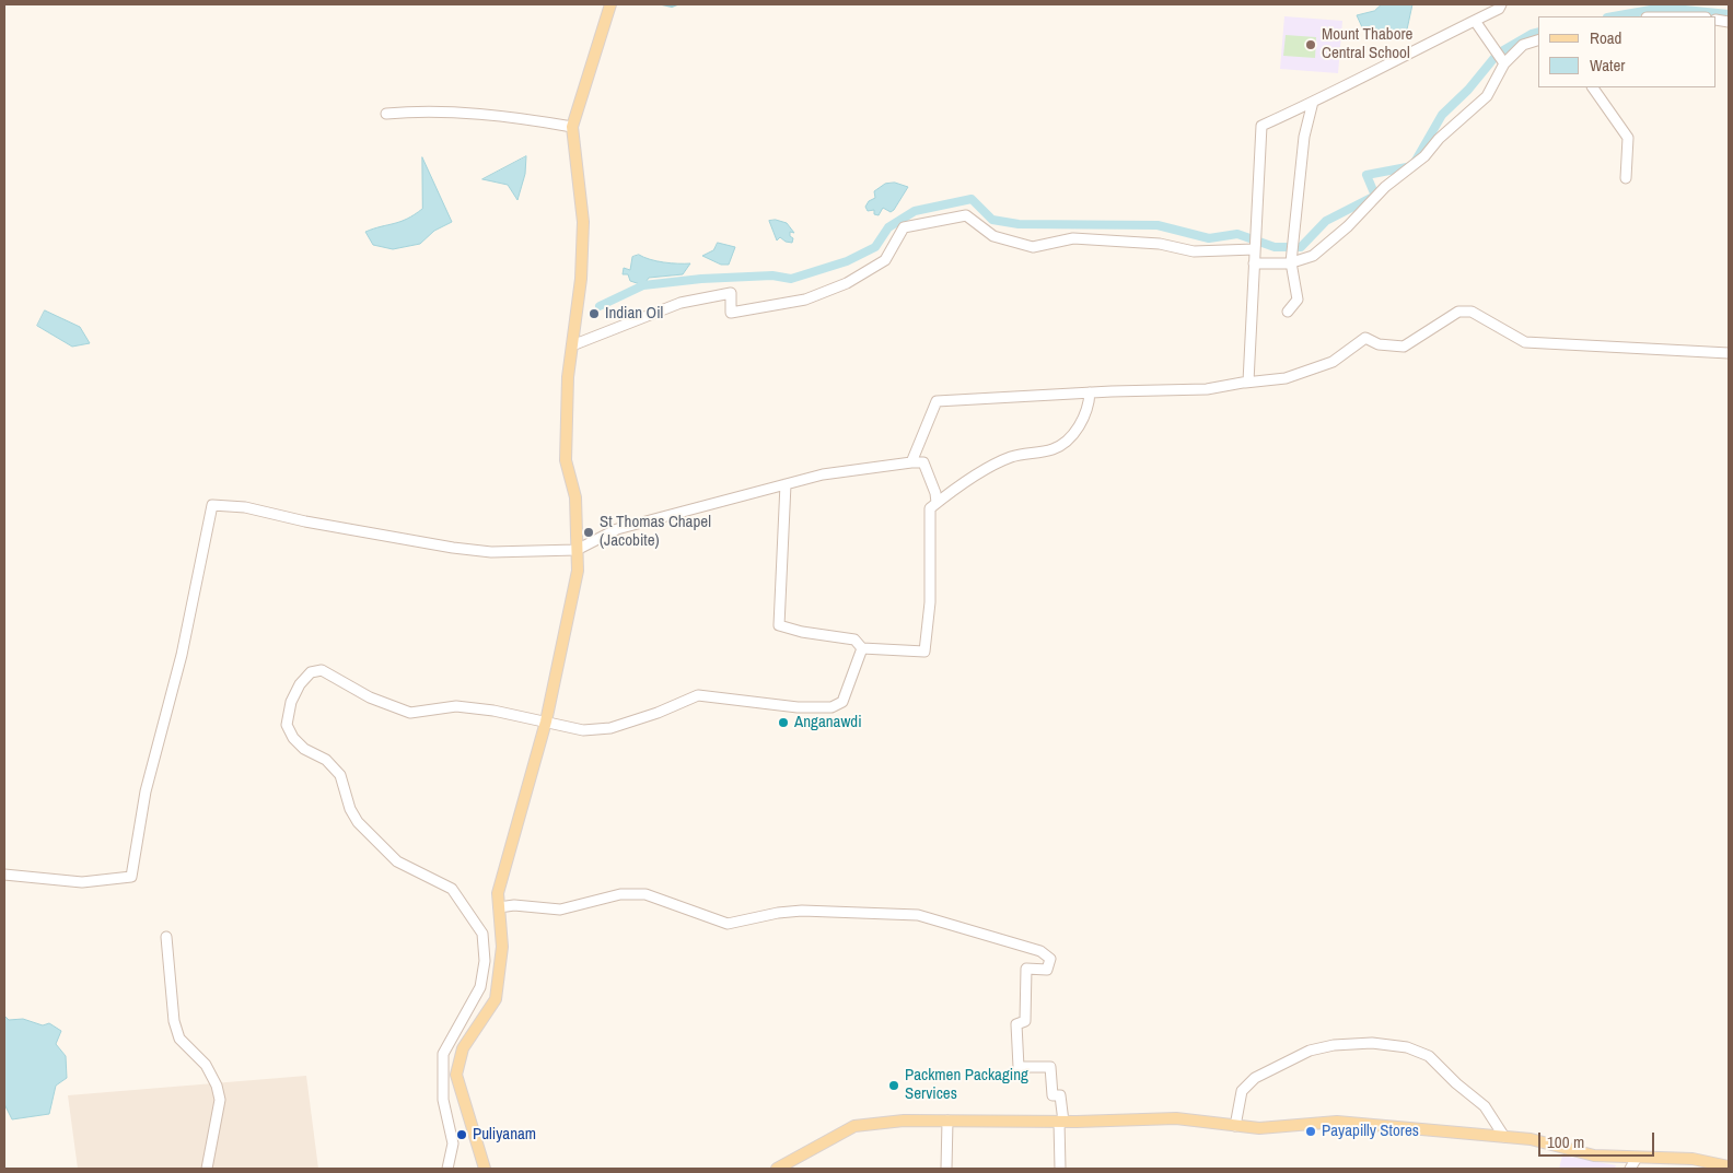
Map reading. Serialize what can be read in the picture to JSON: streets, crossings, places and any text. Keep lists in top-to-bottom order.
{
  "places": [
    "Mount Thabore Central School",
    "Indian Oil",
    "St Thomas Chapel (Jacobite)",
    "Anganawdi",
    "Packmen Packaging Services",
    "Payapilly Stores",
    "Puliyanam"
  ],
  "legend": ["Road", "Water"],
  "scale_bar": "100 m"
}
